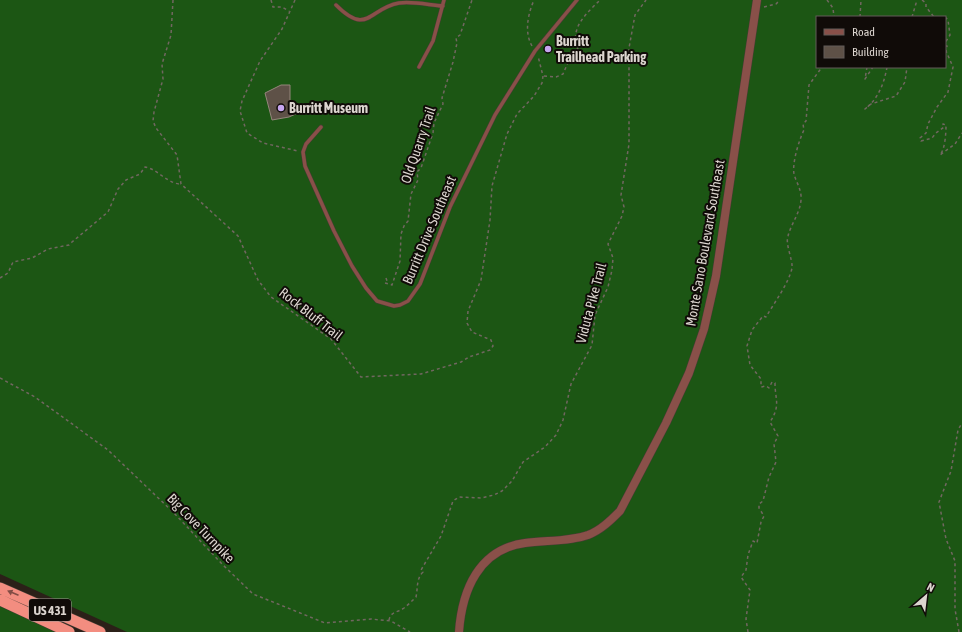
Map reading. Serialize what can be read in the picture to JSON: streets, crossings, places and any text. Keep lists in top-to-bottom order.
{
  "streets": {
    "highway": ["US 431"],
    "street": ["Monte Sano Boulevard Southeast"],
    "lane": ["Burritt Drive Southeast"],
    "path": [
      "Old Quarry Trail",
      "Viduta Pike Trail",
      "Rock Bluff Trail",
      "Big Cove Turnpike"
    ]
  },
  "crossings": [
    ["Viduta Pike Trail", "Big Cove Turnpike"]
  ],
  "places": ["Burritt Trailhead Parking", "Burritt Museum"],
  "legend": ["Road", "Building"],
  "north": "top right"
}
